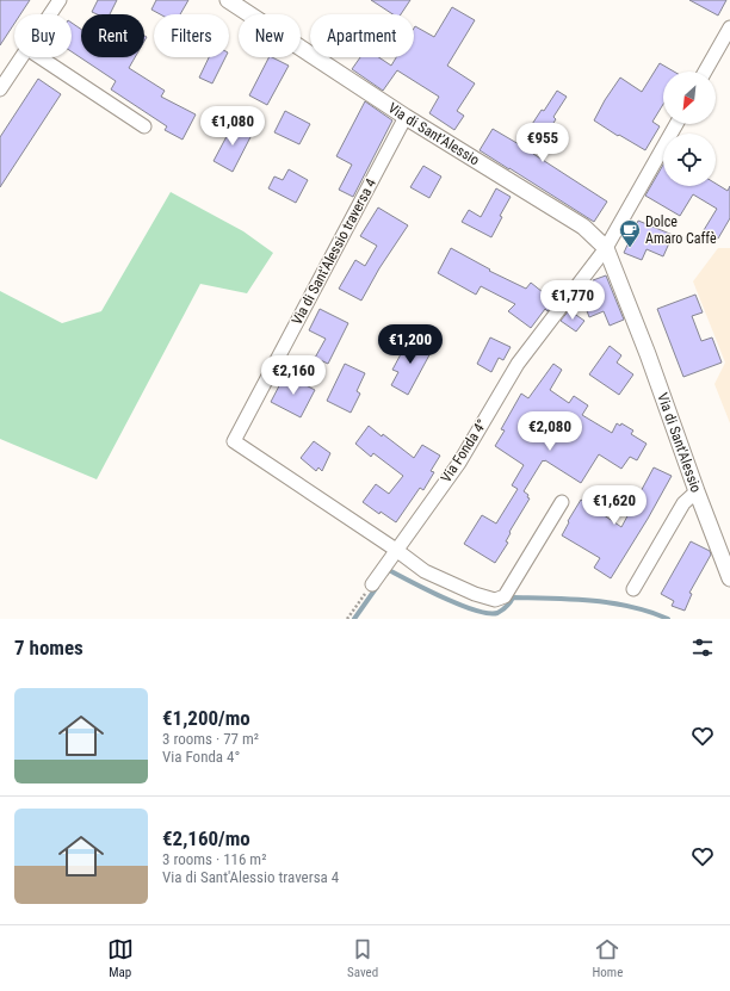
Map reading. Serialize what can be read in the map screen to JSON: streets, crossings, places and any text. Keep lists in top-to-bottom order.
{
  "streets": {
    "street": ["Via di Sant'Alessio", "Via di Sant'Alessio traversa 4", "Via Fonda 4°"]
  },
  "crossings": [
    ["Via di Sant'Alessio", "Via di Sant'Alessio traversa 4"],
    ["Via di Sant'Alessio", "Via Fonda 4°"],
    ["Via di Sant'Alessio traversa 4", "Via Fonda 4°"]
  ],
  "places": {
    "cafe": ["Dolce Amaro Caffè"]
  },
  "north": "bottom left",
  "page": {
    "chip": [
      "Buy",
      "Rent",
      "Filters",
      "New",
      "Apartment"
    ],
    "price": [
      "€1,080",
      "€955",
      "€1,770",
      "€1,200",
      "€2,160",
      "€2,080",
      "€1,620"
    ],
    "heading": "7 homes",
    "list": [
      {
        "name": "€1,200/mo",
        "note": "3 rooms · 77 m² · Via Fonda 4°"
      },
      {
        "name": "€2,160/mo",
        "note": "3 rooms · 116 m² · Via di Sant'Alessio traversa 4"
      }
    ],
    "tabs": ["Map", "Saved", "Home"]
  }
}
